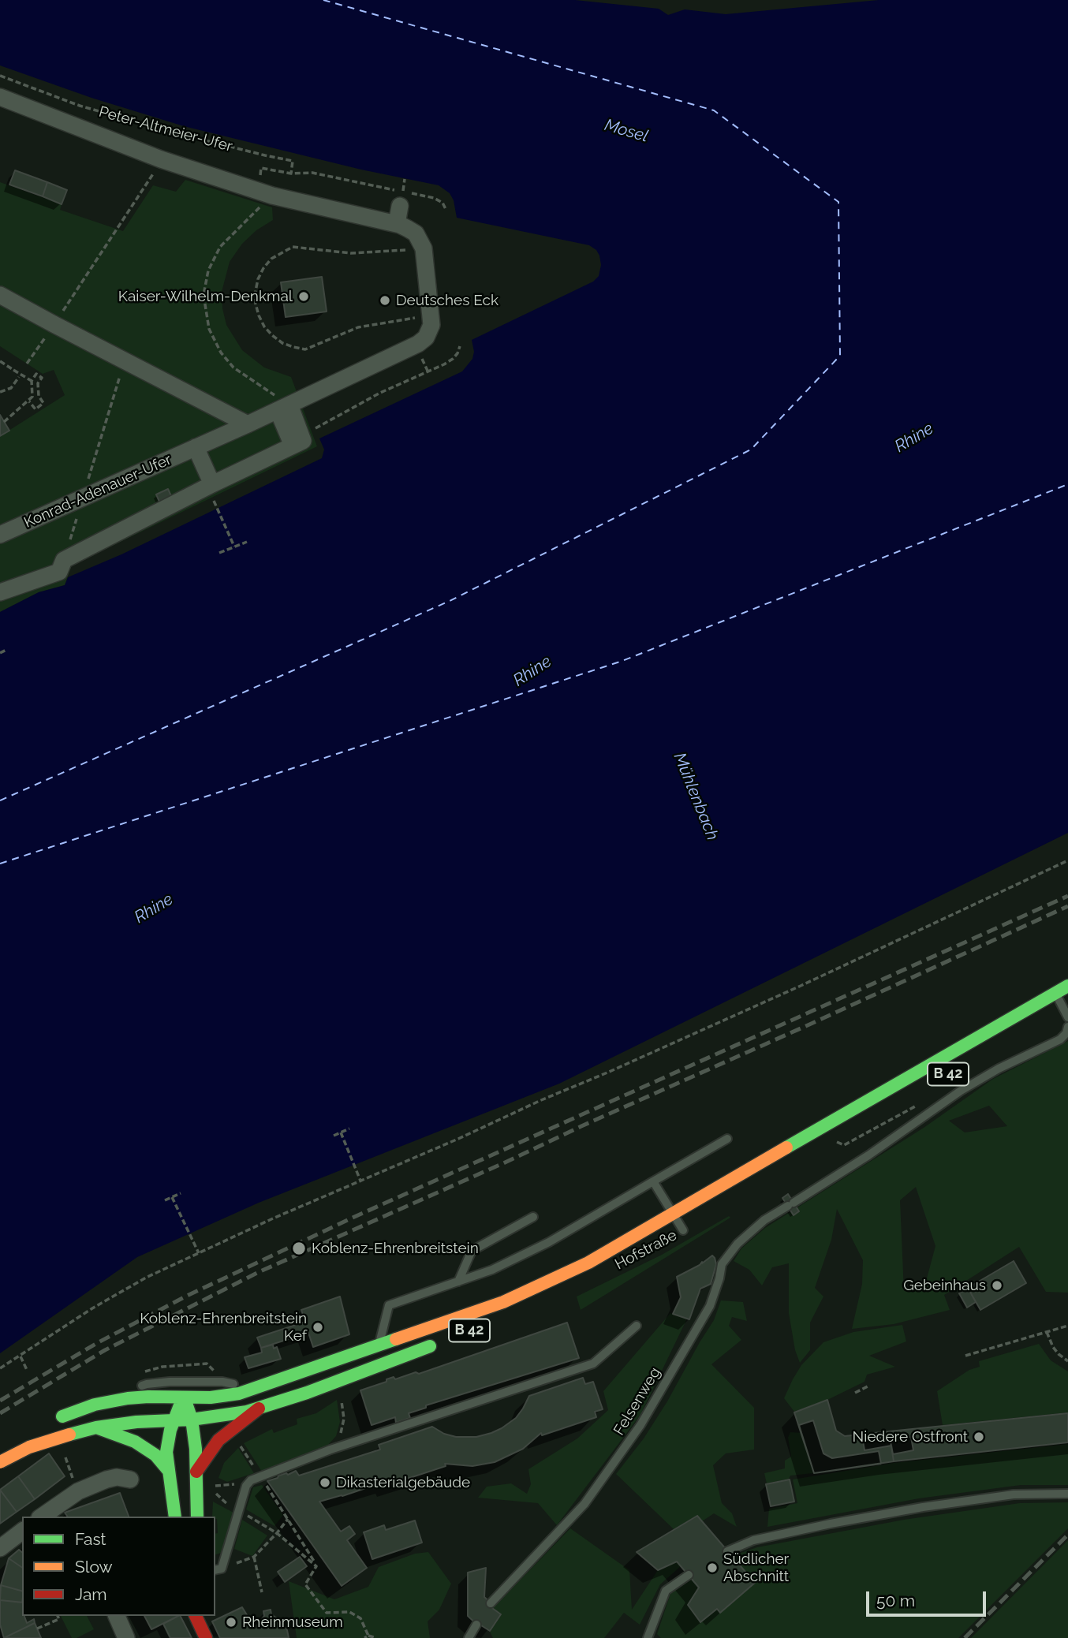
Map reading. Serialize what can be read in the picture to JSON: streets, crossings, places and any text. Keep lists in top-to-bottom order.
{
  "streets": {
    "main road": ["B 42", "Hofstraße"],
    "street": ["Peter-Altmeier-Ufer", "Konrad-Adenauer-Ufer"],
    "lane": ["Felsenweg"]
  },
  "crossings": [
    ["B 42", "Hofstraße"]
  ],
  "water": ["Mosel", "Rhine", "Mühlenbach"],
  "places": [
    "Kaiser-Wilhelm-Denkmal",
    "Deutsches Eck",
    "Koblenz-Ehrenbreitstein",
    "Gebeinhaus",
    "Koblenz-Ehrenbreitstein Kef",
    "Niedere Ostfront",
    "Dikasterialgebäude",
    "Südlicher Abschnitt",
    "Rheinmuseum"
  ],
  "legend": ["Fast", "Slow", "Jam"],
  "scale_bar": "50 m"
}
